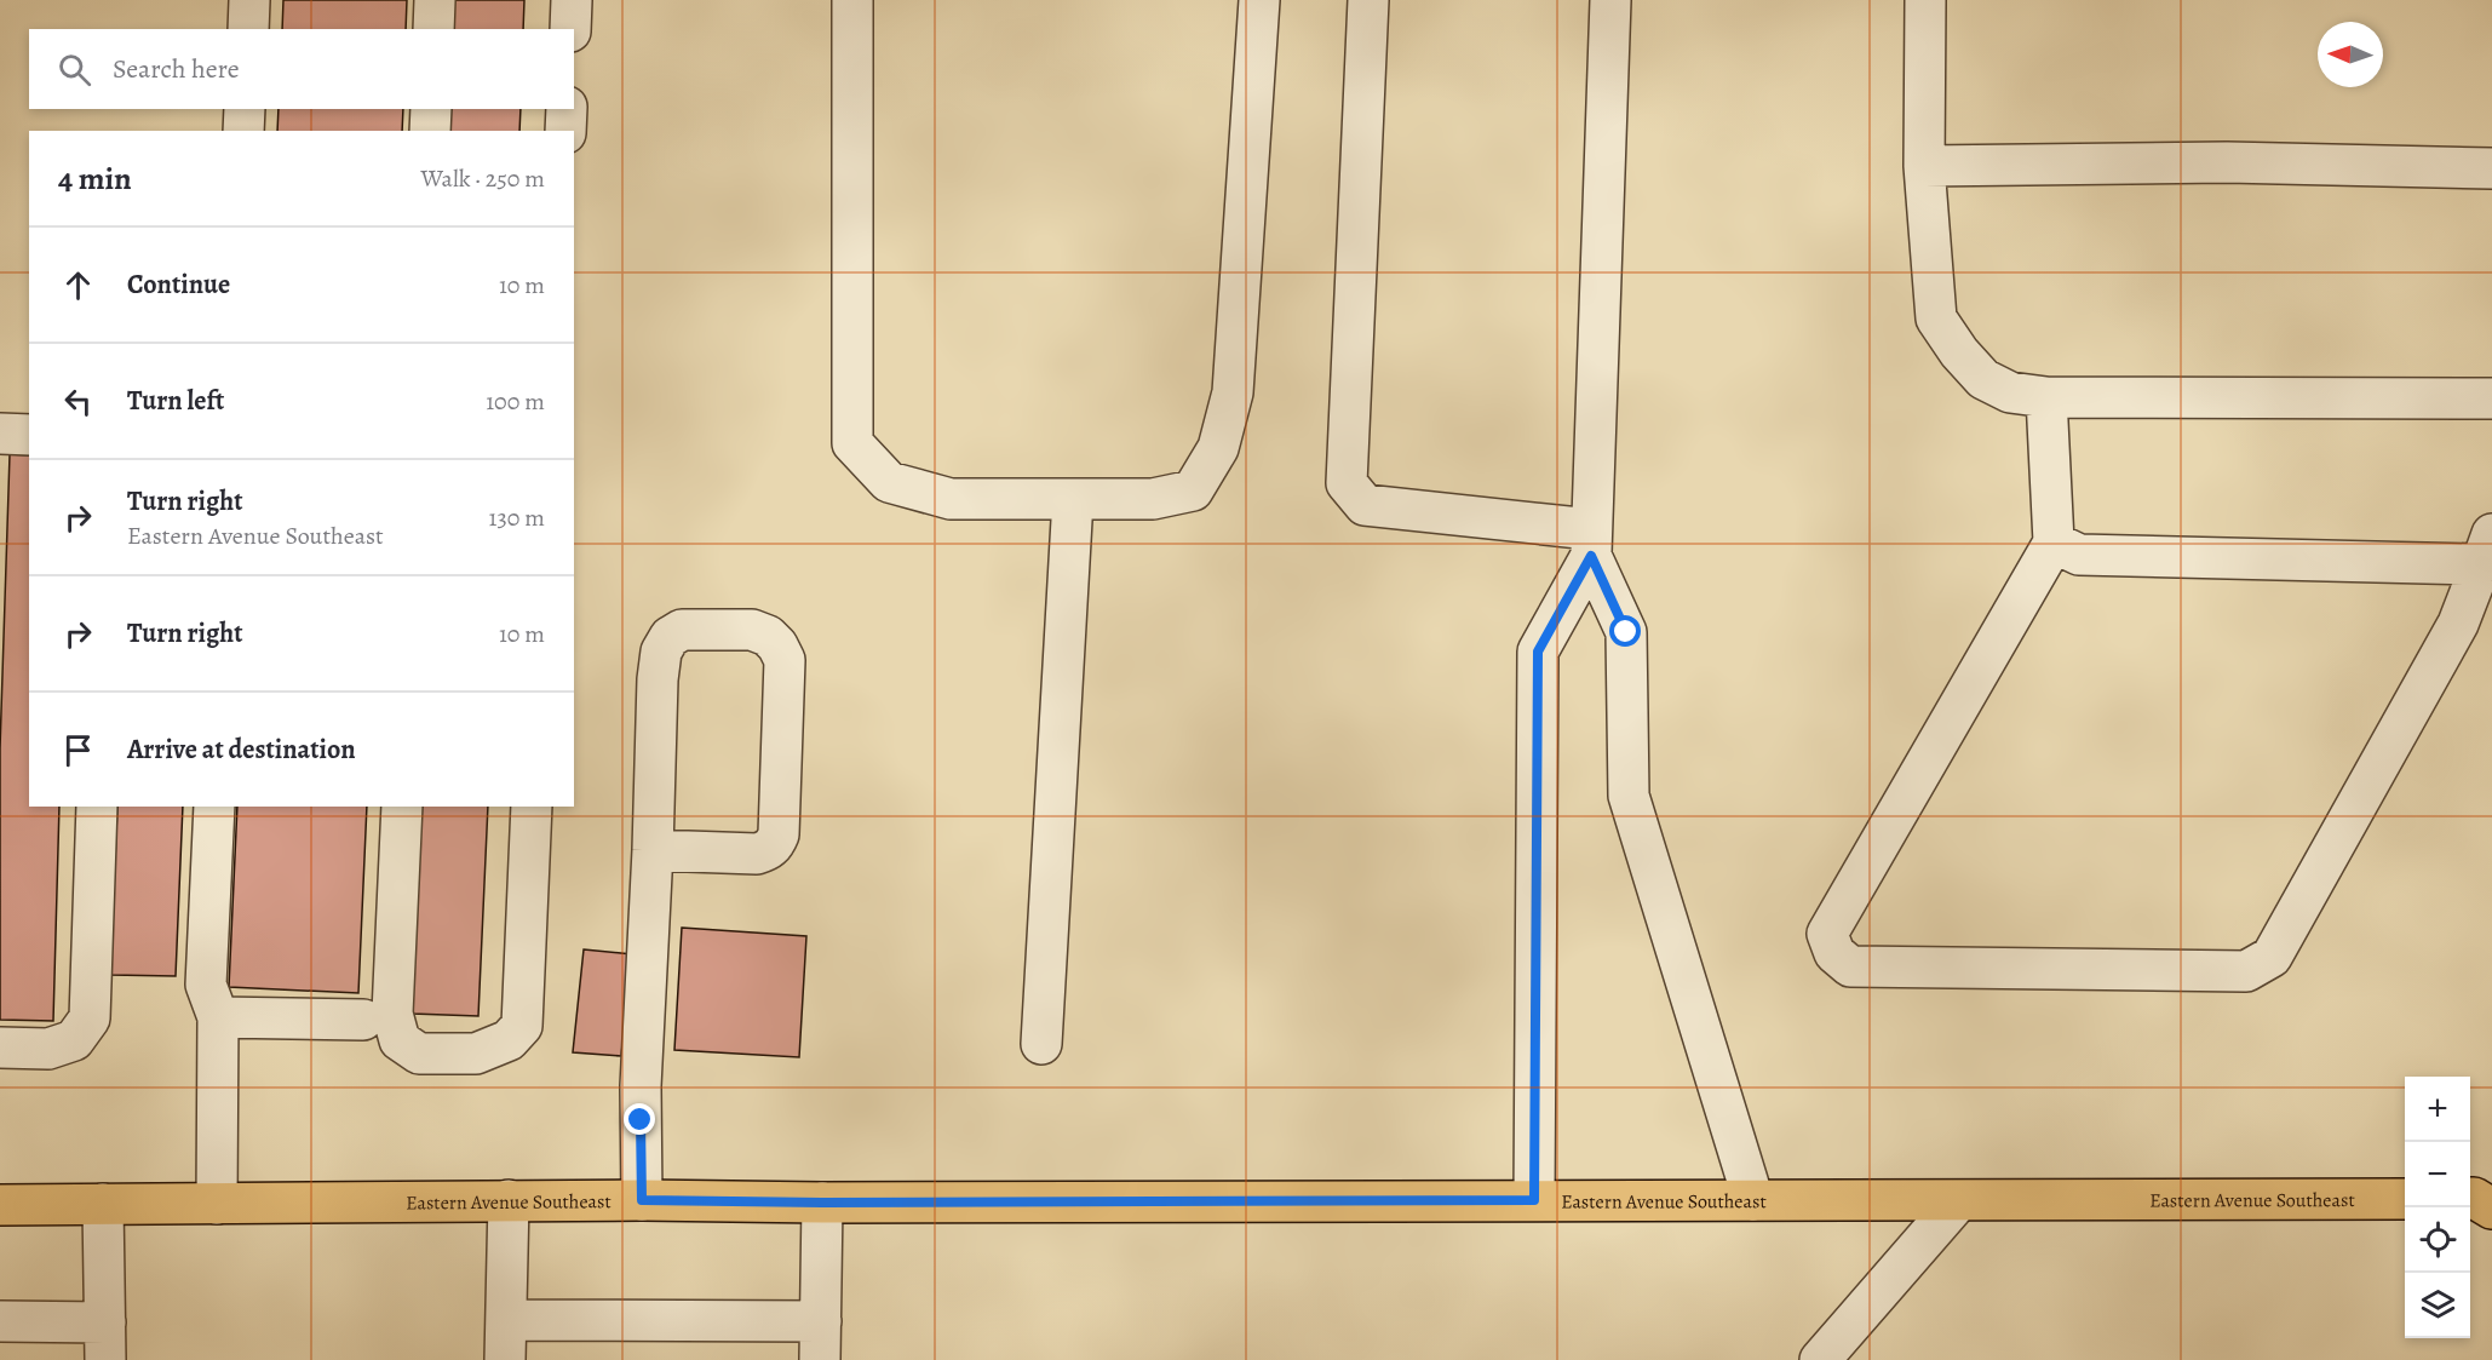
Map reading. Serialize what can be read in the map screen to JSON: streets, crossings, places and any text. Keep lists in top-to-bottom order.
{
  "streets": {
    "main road": ["Eastern Avenue Southeast"]
  },
  "north": "left",
  "page": {
    "search": "Search here",
    "heading": ["4 min", "Walk · 250 m"],
    "list": [
      ["Continue", "10 m"],
      ["Turn left", "100 m"],
      ["Turn right", "Eastern Avenue Southeast", "130 m"],
      ["Turn right", "10 m"],
      "Arrive at destination"
    ],
    "map_buttons": ["+", "−"]
  }
}
